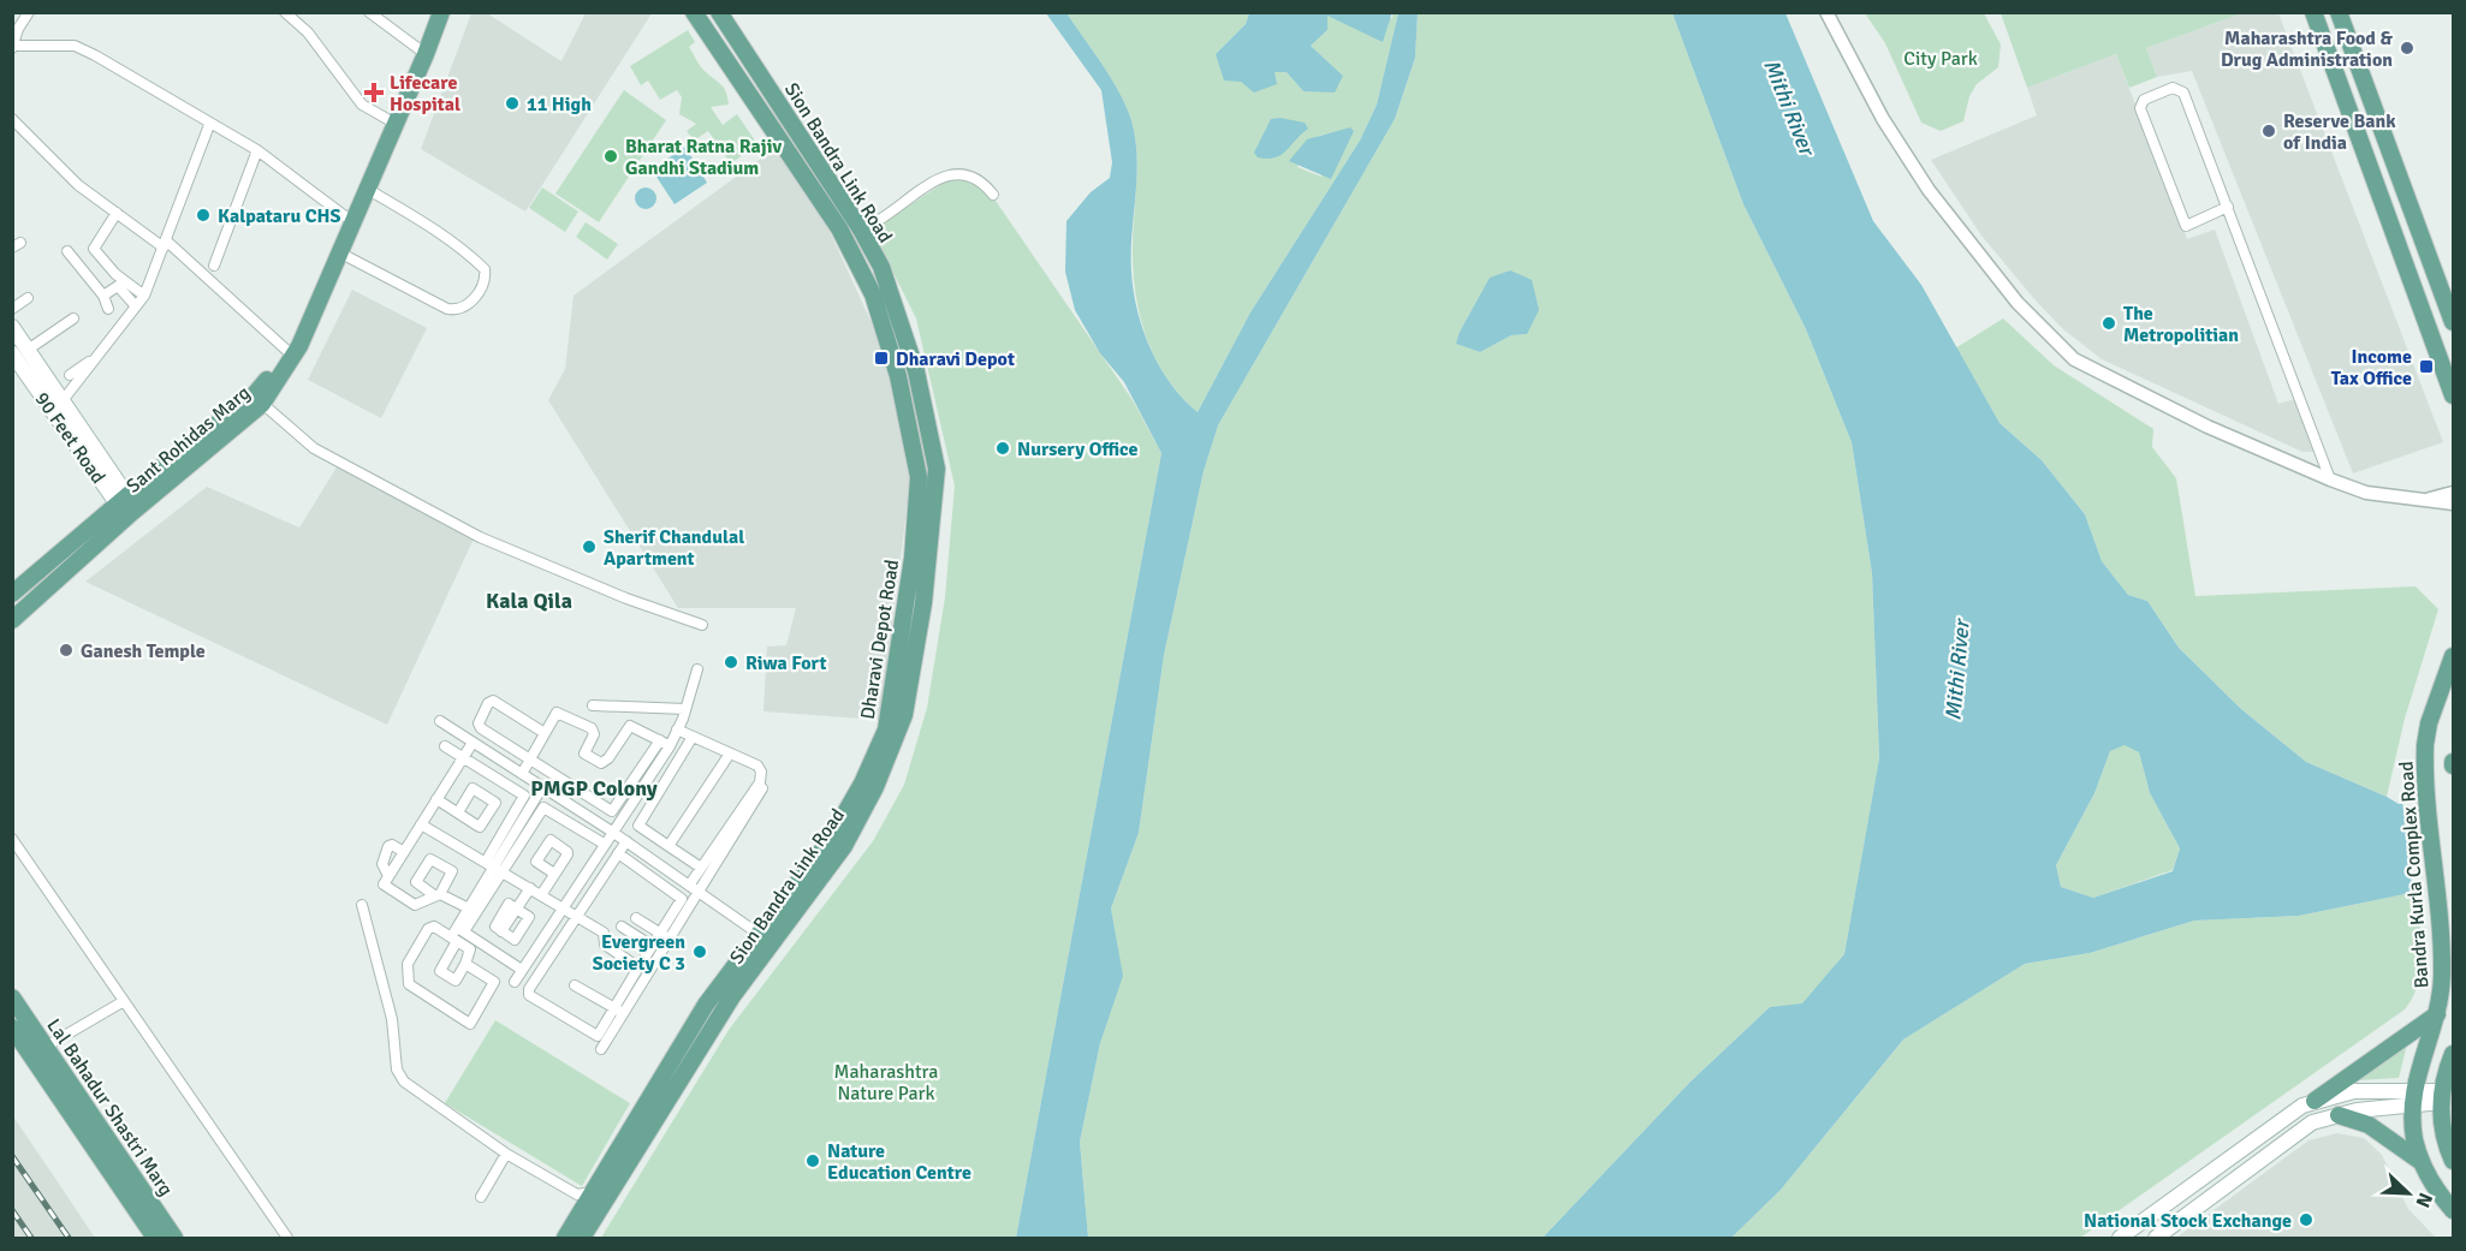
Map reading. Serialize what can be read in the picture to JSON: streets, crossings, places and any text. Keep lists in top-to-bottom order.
{
  "streets": {
    "main road": [
      "Sion Bandra Link Road",
      "90 Feet Road",
      "Sant Rohidas Marg",
      "Dharavi Depot Road",
      "Bandra Kurla Complex Road",
      "Lal Bahadur Shastri Marg"
    ]
  },
  "crossings": [
    ["Sion Bandra Link Road", "Dharavi Depot Road"],
    ["90 Feet Road", "Sant Rohidas Marg"]
  ],
  "districts": ["Kala Qila", "PMGP Colony"],
  "water": ["Mithi River"],
  "parks": ["City Park", "Maharashtra Nature Park"],
  "places": {
    "other": [
      "Maharashtra Food & Drug Administration",
      "11 High",
      "Reserve Bank of India",
      "Bharat Ratna Rajiv Gandhi Stadium",
      "Kalpataru CHS",
      "The Metropolitian",
      "Nursery Office",
      "Sherif Chandulal Apartment",
      "Ganesh Temple",
      "Riwa Fort",
      "Evergreen Society C 3",
      "Nature Education Centre",
      "National Stock Exchange"
    ],
    "health": ["Lifecare Hospital"],
    "transit": ["Dharavi Depot", "Income Tax Office"]
  },
  "north": "bottom right"
}
